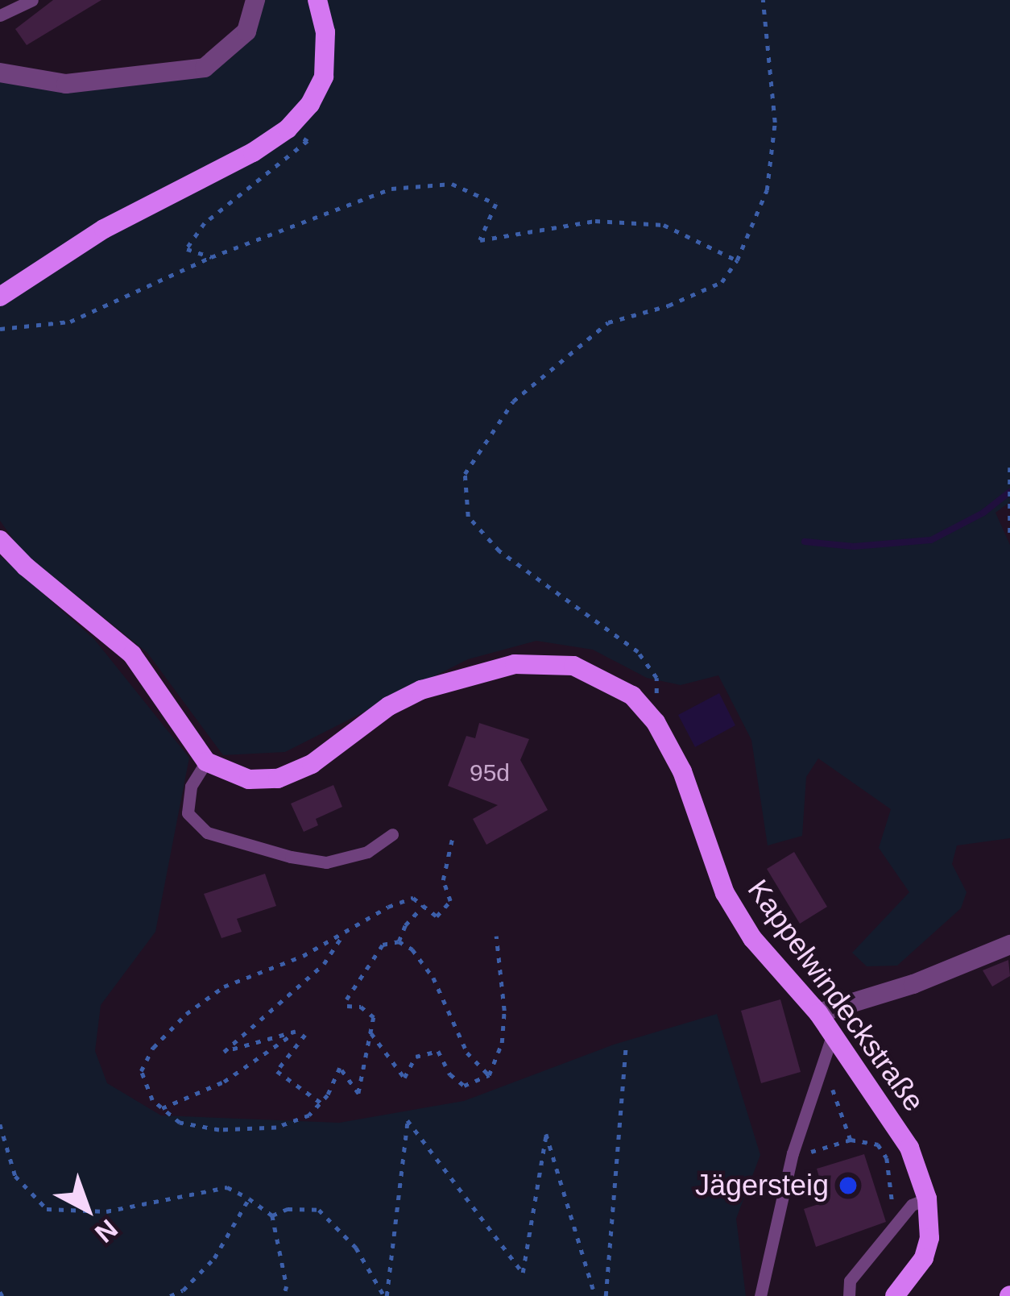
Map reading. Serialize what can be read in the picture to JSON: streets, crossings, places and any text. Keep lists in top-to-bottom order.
{
  "streets": {
    "street": ["Kappelwindeckstraße"]
  },
  "places": ["Jägersteig"],
  "house_numbers": ["95d"],
  "north": "bottom right"
}
